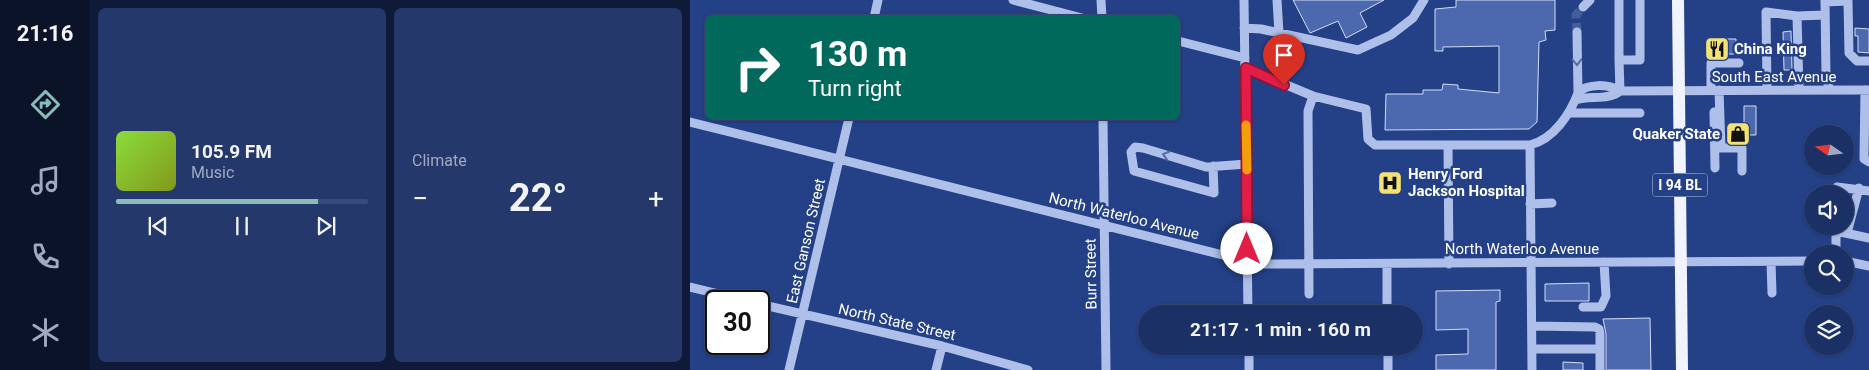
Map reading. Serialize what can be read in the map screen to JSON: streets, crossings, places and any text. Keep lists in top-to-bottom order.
{
  "streets": {
    "main road": ["I 94 BL"],
    "street": [
      "South East Avenue",
      "North Waterloo Avenue",
      "East Ganson Street",
      "Burr Street",
      "North State Street"
    ]
  },
  "crossings": [
    ["South East Avenue", "I 94 BL"],
    ["I 94 BL", "North Waterloo Avenue"],
    ["North Waterloo Avenue", "East Ganson Street"],
    ["North Waterloo Avenue", "Burr Street"],
    ["East Ganson Street", "North State Street"]
  ],
  "places": {
    "restaurant": ["China King"],
    "shop": ["Quaker State"],
    "hospital": ["Henry Ford Jackson Hospital"]
  },
  "north": "left",
  "page": {
    "tabs": "21:16",
    "tile": "Climate",
    "turn": ["130 m", "Turn right"],
    "song": ["105.9 FM", "Music"],
    "heat": ["−", "22°", "+"],
    "limit": "30",
    "trip": "21:17 · 1 min · 160 m"
  }
}
